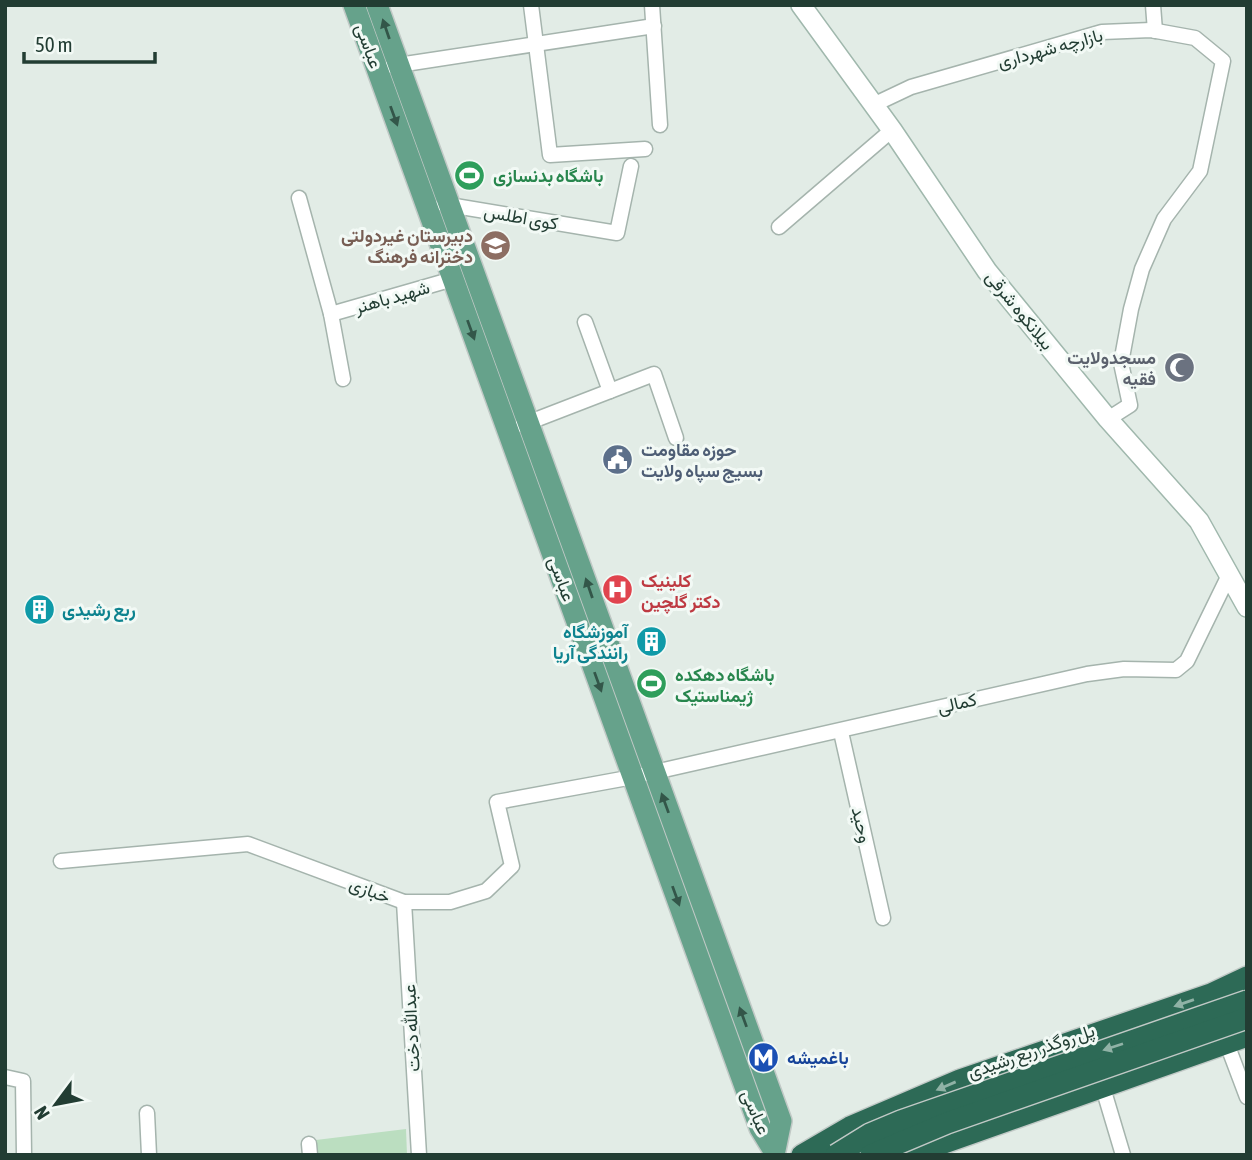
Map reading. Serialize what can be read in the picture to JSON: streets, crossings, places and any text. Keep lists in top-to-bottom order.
{
  "streets": {
    "highway": ["پل روگذر ربع رشیدی"],
    "main road": ["عباسى", "بیلانکوه شرقی"],
    "street": [
      "بازارچه شهرداری",
      "کوی اطلس",
      "شهید باهنر",
      "کمالی",
      "وحید",
      "خبازی",
      "عبدالله دخت"
    ]
  },
  "crossings": [
    ["عباسى", "کوی اطلس"],
    ["عباسى", "شهید باهنر"],
    ["عباسى", "کمالی"],
    ["عباسى", "خبازی"],
    ["بازارچه شهرداری", "بیلانکوه شرقی"],
    ["بیلانکوه شرقی", "کمالی"],
    ["کمالی", "وحید"],
    ["کمالی", "خبازی"],
    ["خبازی", "عبدالله دخت"]
  ],
  "places": {
    "sports": ["باشگاه بدنسازی", "باشگاه دهکده ژیمناستیک"],
    "school or university": ["دبیرستان غیردولتی دخترانه فرهنگ"],
    "mosque": ["مسجدولایت فقیه"],
    "public building": ["حوزه مقاومت بسیج سپاه ولایت"],
    "hospital": ["کلینیک دکتر گلچین"],
    "building": ["ربع رشیدی", "آموزشگاه رانندگی آریا"],
    "metro station": ["باغمیشه"]
  },
  "scale_bar": "50 m",
  "north": "bottom left"
}
